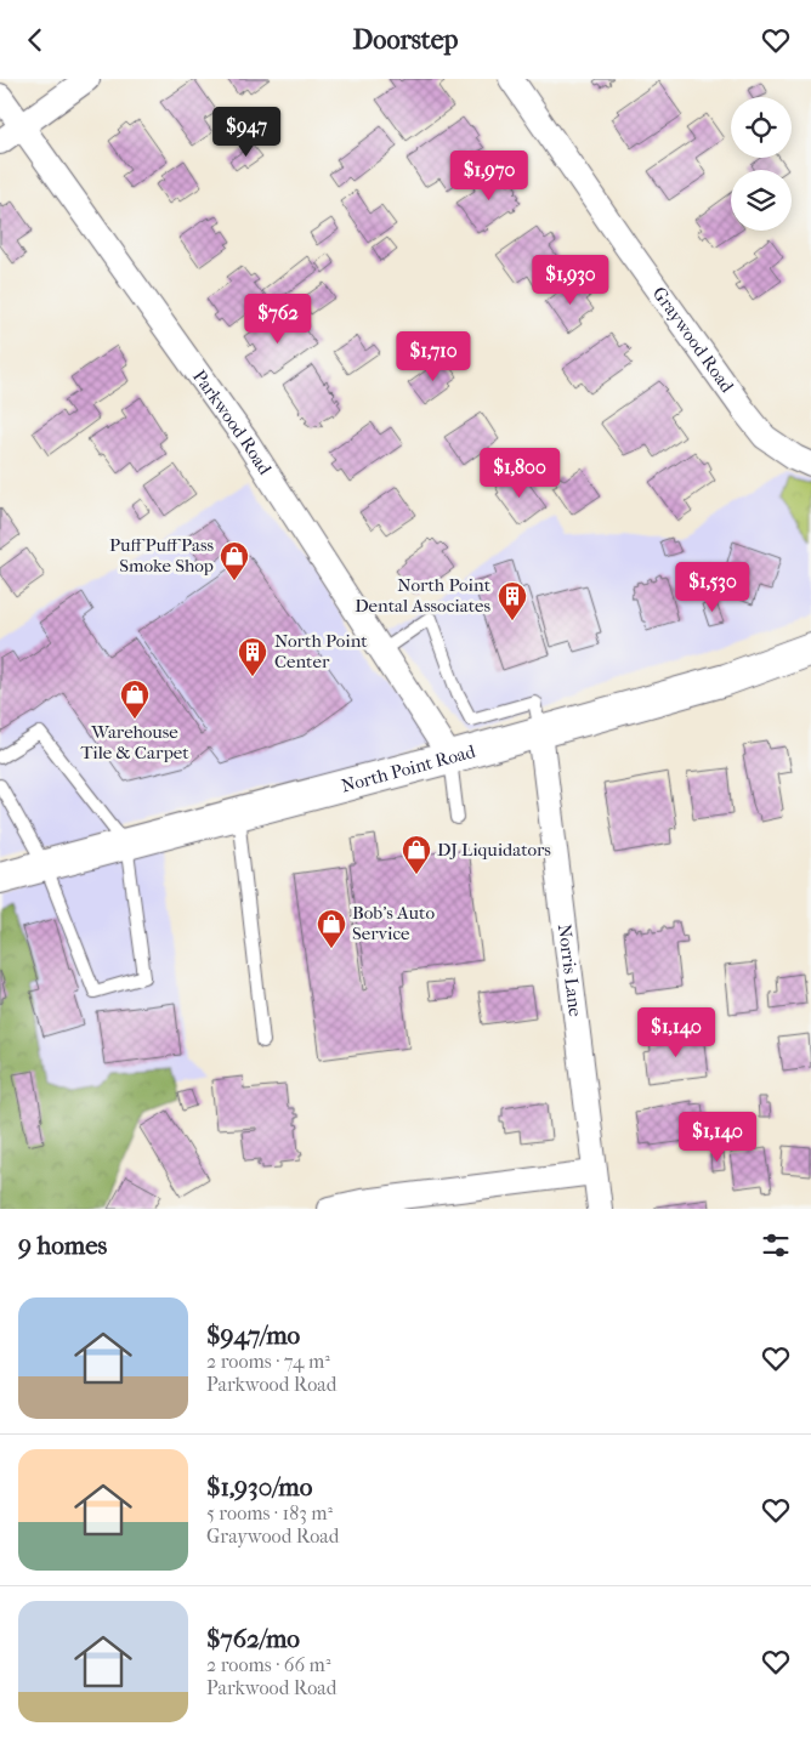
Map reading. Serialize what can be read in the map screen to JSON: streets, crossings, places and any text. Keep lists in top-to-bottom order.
{
  "streets": {
    "street": [
      "Graywood Road",
      "Parkwood Road",
      "North Point Road",
      "Norris Lane"
    ]
  },
  "crossings": [
    ["Parkwood Road", "North Point Road"],
    ["North Point Road", "Norris Lane"]
  ],
  "places": {
    "shop": [
      "Puff Puff Pass Smoke Shop",
      "Warehouse Tile & Carpet",
      "DJ Liquidators",
      "Bob’s Auto Service"
    ],
    "building": ["North Point Dental Associates", "North Point Center"]
  },
  "page": {
    "header": "Doorstep",
    "price": [
      "$947",
      "$1,970",
      "$1,930",
      "$762",
      "$1,710",
      "$1,800",
      "$1,530",
      "$1,140",
      "$1,140"
    ],
    "heading": "9 homes",
    "list": [
      {
        "name": "$947/mo",
        "note": "2 rooms · 74 m² · Parkwood Road"
      },
      {
        "name": "$1,930/mo",
        "note": "5 rooms · 183 m² · Graywood Road"
      },
      {
        "name": "$762/mo",
        "note": "2 rooms · 66 m² · Parkwood Road"
      }
    ]
  }
}
